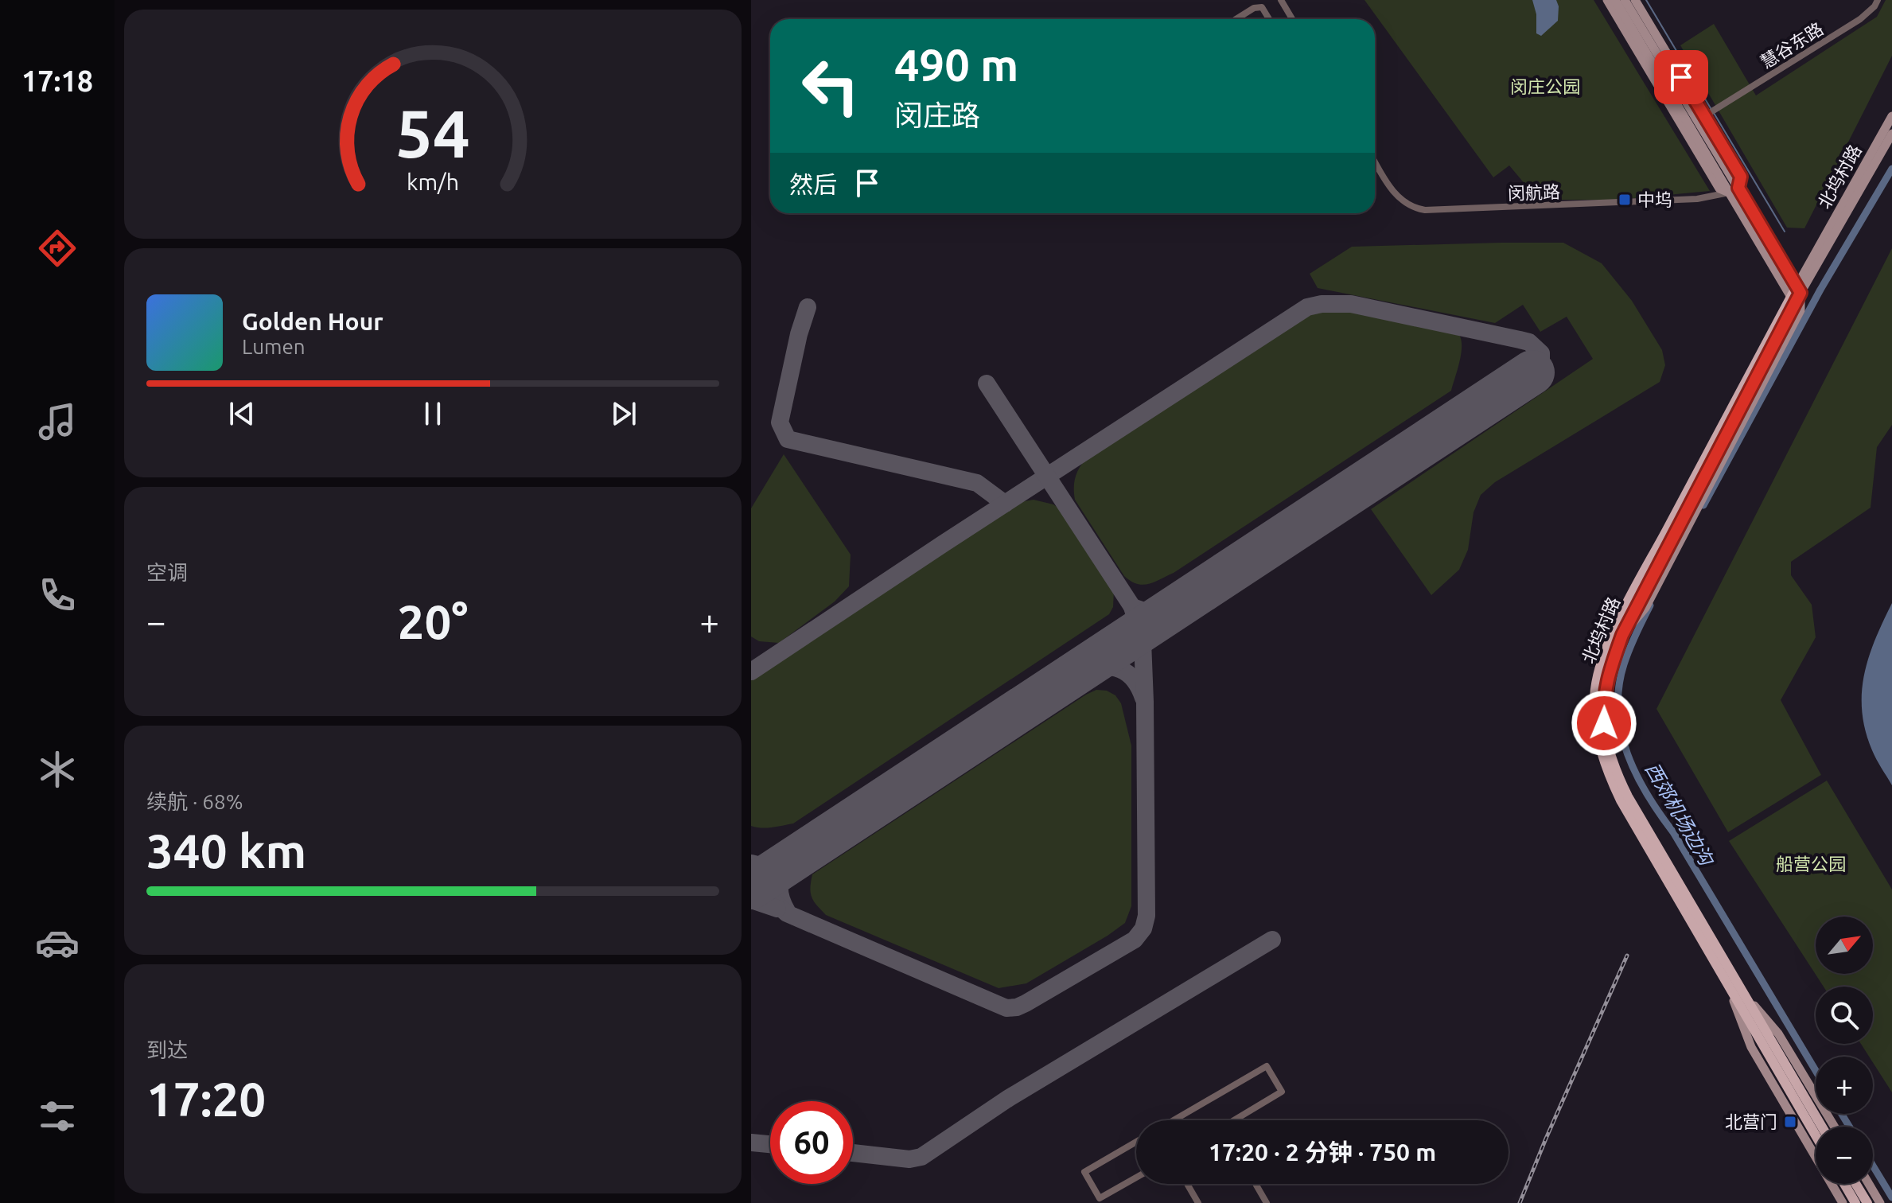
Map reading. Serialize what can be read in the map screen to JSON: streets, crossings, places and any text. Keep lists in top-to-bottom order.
{
  "streets": {
    "main road": ["北坞村路"],
    "street": ["慧谷东路", "闵航路"]
  },
  "water": ["西郊机场边沟"],
  "parks": ["闵庄公园", "船营公园"],
  "places": {
    "transit": ["中坞", "北营门"]
  },
  "north": "top right",
  "page": {
    "tabs": "17:18",
    "turn": ["490 m", "闵庄路"],
    "then": "然后",
    "song": ["Golden Hour", "Lumen"],
    "tile": [
      "空调",
      ["续航 · 68%", "340 km"],
      ["到达", "17:20"]
    ],
    "heat": ["−", "20°", "+"],
    "map_buttons": ["+", "−"],
    "limit": "60",
    "trip": "17:20 · 2 分钟 · 750 m",
    "gauge": ["54", "km/h"]
  }
}
